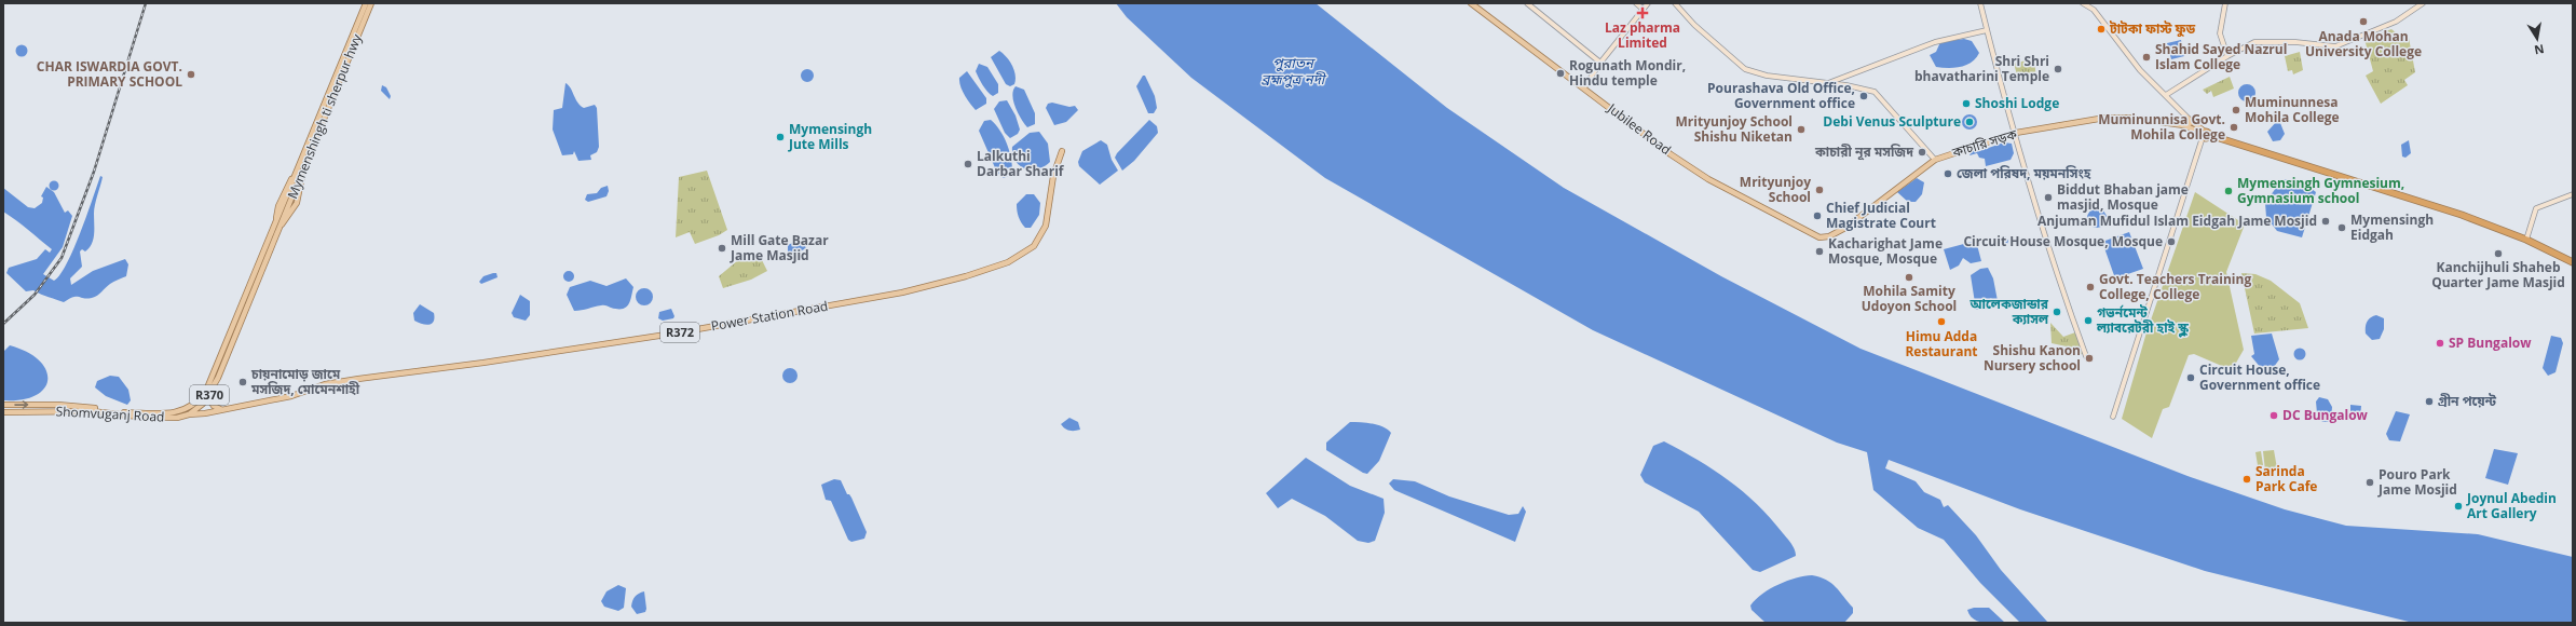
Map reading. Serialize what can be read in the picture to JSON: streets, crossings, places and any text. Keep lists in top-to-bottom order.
{
  "streets": {
    "main road": [
      "Mymenshingh ti sherpur hwy",
      "Jubilee Road",
      "কাচারি সড়ক",
      "Power Station Road",
      "R372",
      "R370",
      "Shomvuganj Road"
    ]
  },
  "crossings": [
    ["Jubilee Road", "কাচারি সড়ক"],
    ["Power Station Road", "R370"],
    ["Power Station Road", "Shomvuganj Road"],
    ["R370", "Shomvuganj Road"]
  ],
  "water": ["পুরাতন ব্রহ্মপুত্র নদী"],
  "places": {
    "health": ["Laz pharma Limited"],
    "other": [
      "Anada Mohan University College",
      "টাটকা ফাস্ট ফুড",
      "Shahid Sayed Nazrul Islam College",
      "Shri Shri bhavatharini Temple",
      "Rogunath Mondir, Hindu temple",
      "CHAR ISWARDIA GOVT. PRIMARY SCHOOL",
      "Pourashava Old Office, Government office",
      "Shoshi Lodge",
      "Muminunnesa Mohila College",
      "Debi Venus Sculpture",
      "Muminunnisa Govt. Mohila College",
      "Mrityunjoy School Shishu Niketan",
      "Mymensingh Jute Mills",
      "কাচারী নূর মসজিদ",
      "Lalkuthi Darbar Sharif",
      "জেলা পরিষদ, ময়মনসিংহ",
      "Mrityunjoy School",
      "Mymensingh Gymnesium, Gymnasium school",
      "Biddut Bhaban jame masjid, Mosque",
      "Chief Judicial Magistrate Court",
      "Anjuman Mufidul Islam Eidgah Jame Mosjid",
      "Mymensingh Eidgah",
      "Circuit House Mosque, Mosque",
      "Mill Gate Bazar Jame Masjid",
      "Kacharighat Jame Mosque, Mosque",
      "Kanchijhuli Shaheb Quarter Jame Masjid",
      "Mohila Samity Udoyon School",
      "Govt. Teachers Training College, College",
      "আলেকজান্ডার ক্যাসল",
      "গভর্নমেন্ট ল্যাবরেটরী হাই স্কুল",
      "Himu Adda Restaurant",
      "SP Bungalow",
      "Shishu Kanon Nursery school",
      "Circuit House, Government office",
      "চায়নামোড় জামে মসজিদ, মোমেনশাহী",
      "গ্রীন পয়েন্ট",
      "DC Bungalow",
      "Sarinda Park Cafe",
      "Pouro Park Jame Mosjid",
      "Joynul Abedin Art Gallery"
    ]
  },
  "north": "bottom"
}
